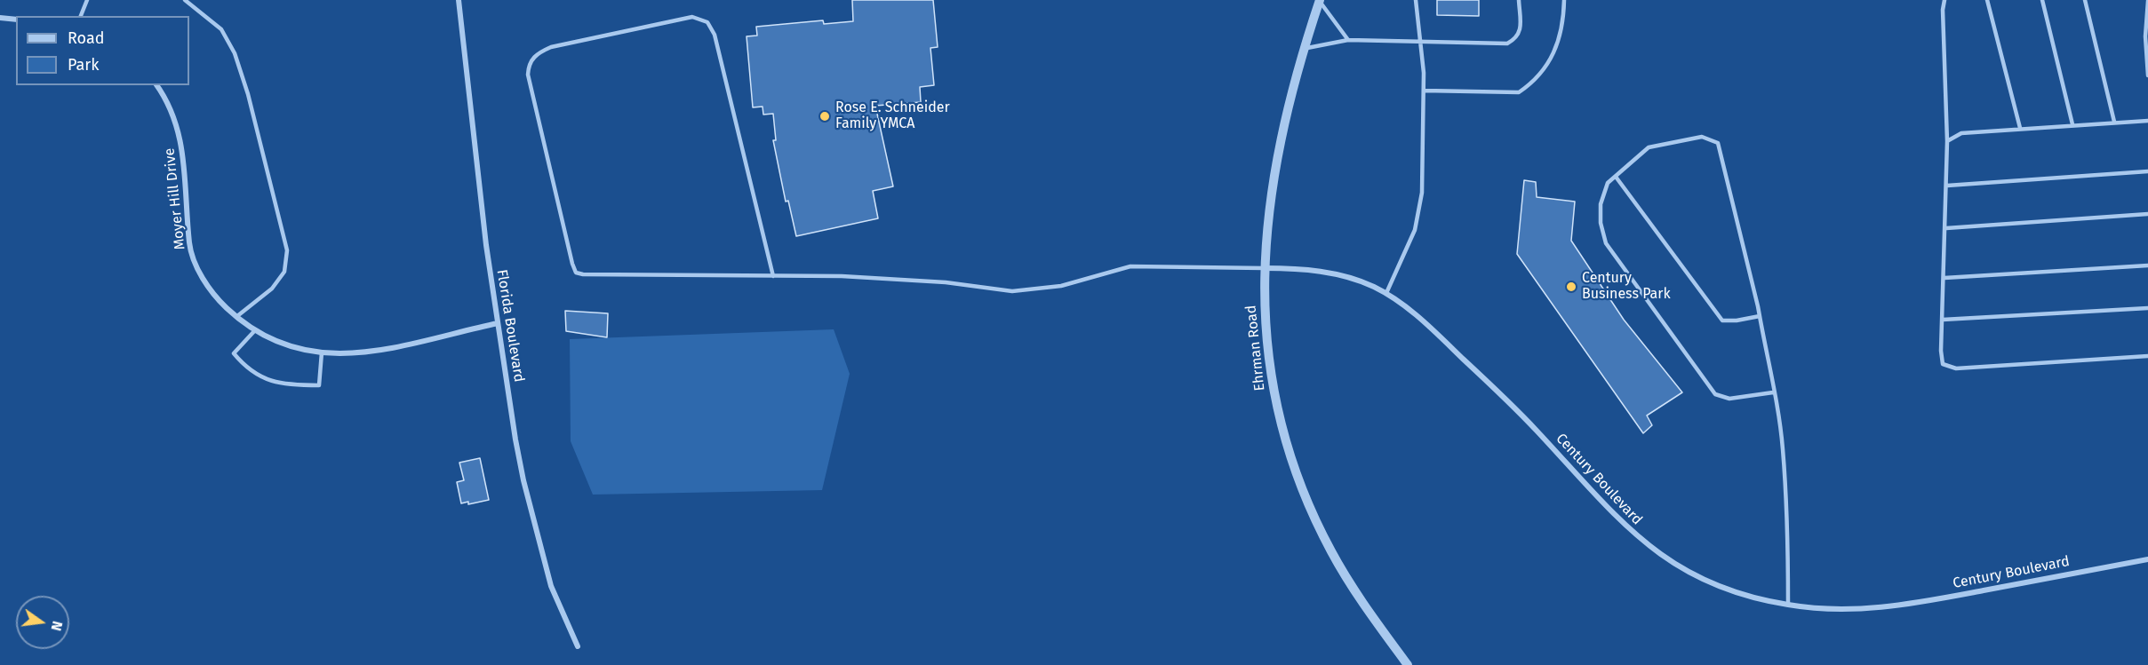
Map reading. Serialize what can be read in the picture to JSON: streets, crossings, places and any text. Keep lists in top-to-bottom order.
{
  "streets": {
    "street": [
      "Moyer Hill Drive",
      "Florida Boulevard",
      "Ehrman Road",
      "Century Boulevard"
    ]
  },
  "crossings": [
    ["Moyer Hill Drive", "Florida Boulevard"],
    ["Ehrman Road", "Century Boulevard"]
  ],
  "places": ["Rose E. Schneider Family YMCA", "Century Business Park"],
  "legend": ["Road", "Park"],
  "north": "right"
}
